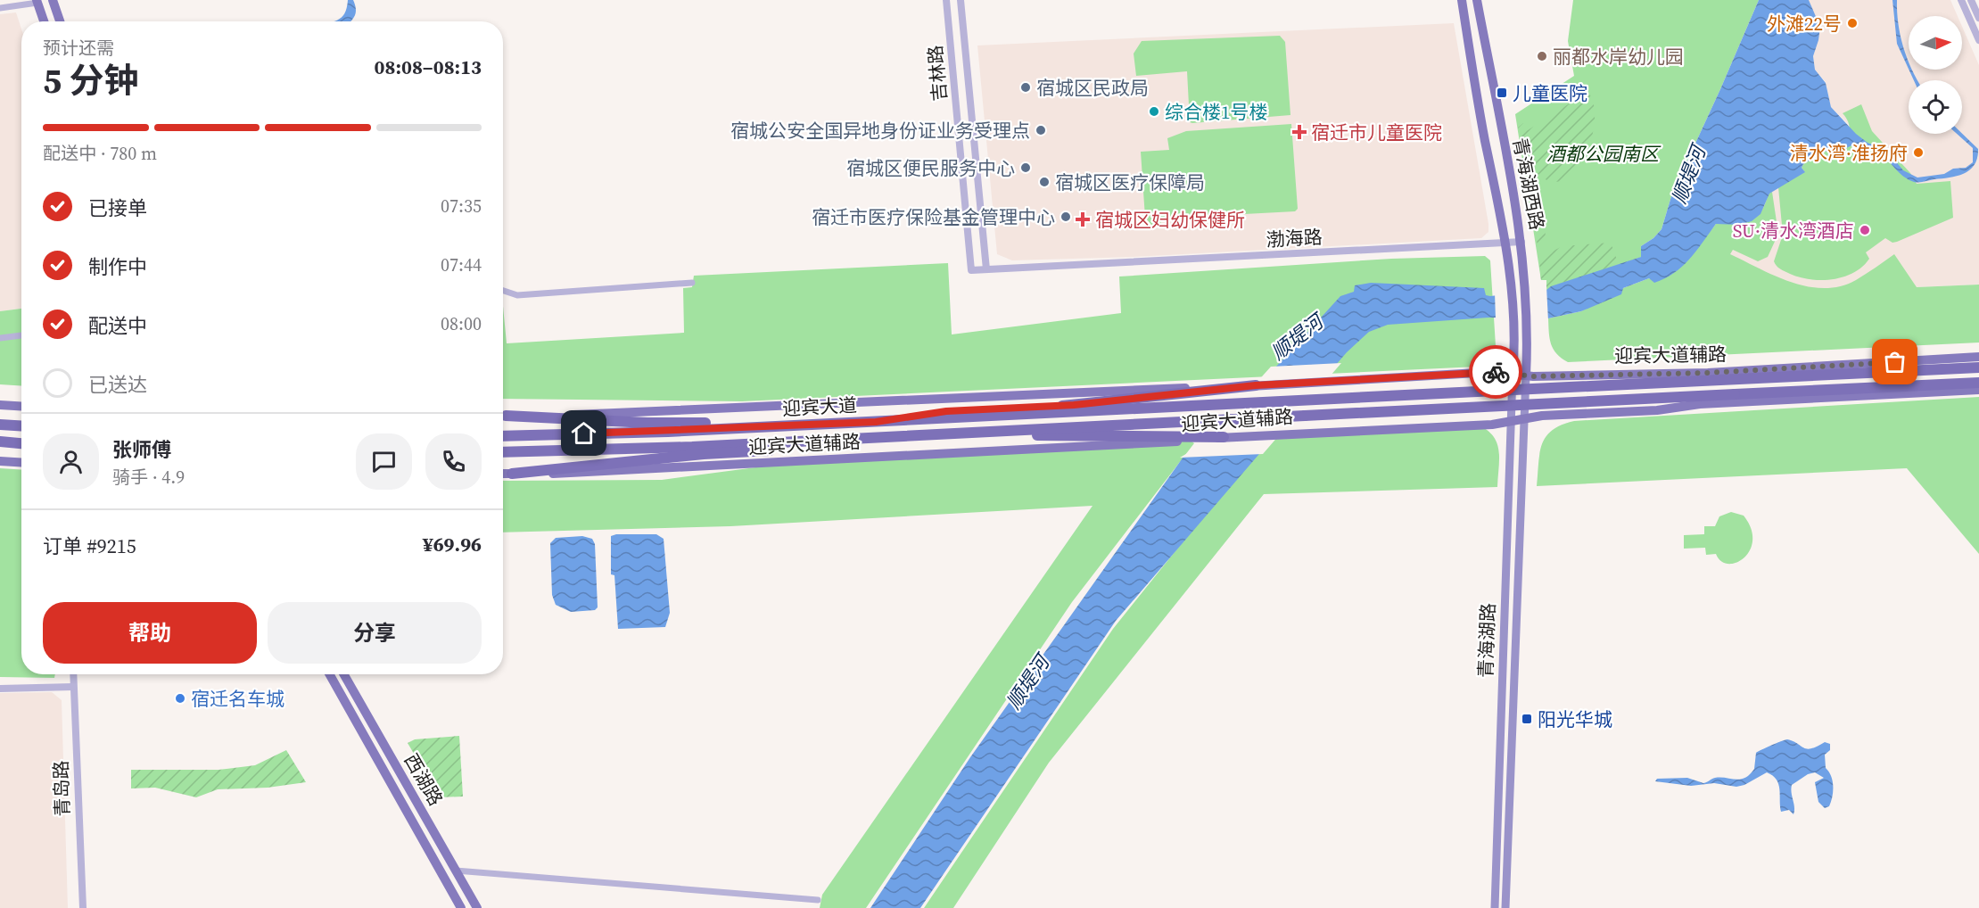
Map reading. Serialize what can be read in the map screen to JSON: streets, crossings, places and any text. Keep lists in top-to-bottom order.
{
  "streets": {
    "highway": ["迎宾大道"],
    "main road": [
      "青海湖西路",
      "迎宾大道辅路",
      "青海湖路",
      "西湖路"
    ],
    "street": ["吉林路", "渤海路", "青岛路"]
  },
  "crossings": [
    ["吉林路", "渤海路"],
    ["青海湖西路", "渤海路"],
    ["青海湖西路", "迎宾大道辅路"],
    ["青海湖西路", "青海湖路"],
    ["迎宾大道辅路", "迎宾大道"],
    ["迎宾大道辅路", "青海湖路"]
  ],
  "water": ["顺堤河"],
  "parks": ["酒都公园南区"],
  "places": {
    "other": [
      "外滩22号",
      "丽都水岸幼儿园",
      "宿城区民政局",
      "综合楼1号楼",
      "宿城公安全国异地身份证业务受理点",
      "清水湾·淮扬府",
      "宿城区便民服务中心",
      "宿城区医疗保障局",
      "宿迁市医疗保险基金管理中心",
      "SU·清水湾酒店",
      "宿迁名车城"
    ],
    "transit": ["儿童医院", "阳光华城"],
    "health": ["宿迁市儿童医院", "宿城区妇幼保健所"]
  },
  "north": "right",
  "page": {
    "heading": ["5 分钟", "预计还需", "08:08–08:13"],
    "panel": [
      "张师傅",
      "骑手 · 4.9",
      "订单 #9215",
      "¥69.96"
    ],
    "bar": "配送中 · 780 m",
    "list": [
      ["已接单", "07:35"],
      ["制作中", "07:44"],
      ["配送中", "08:00"],
      "已送达"
    ],
    "buttons": ["帮助", "分享"]
  }
}
